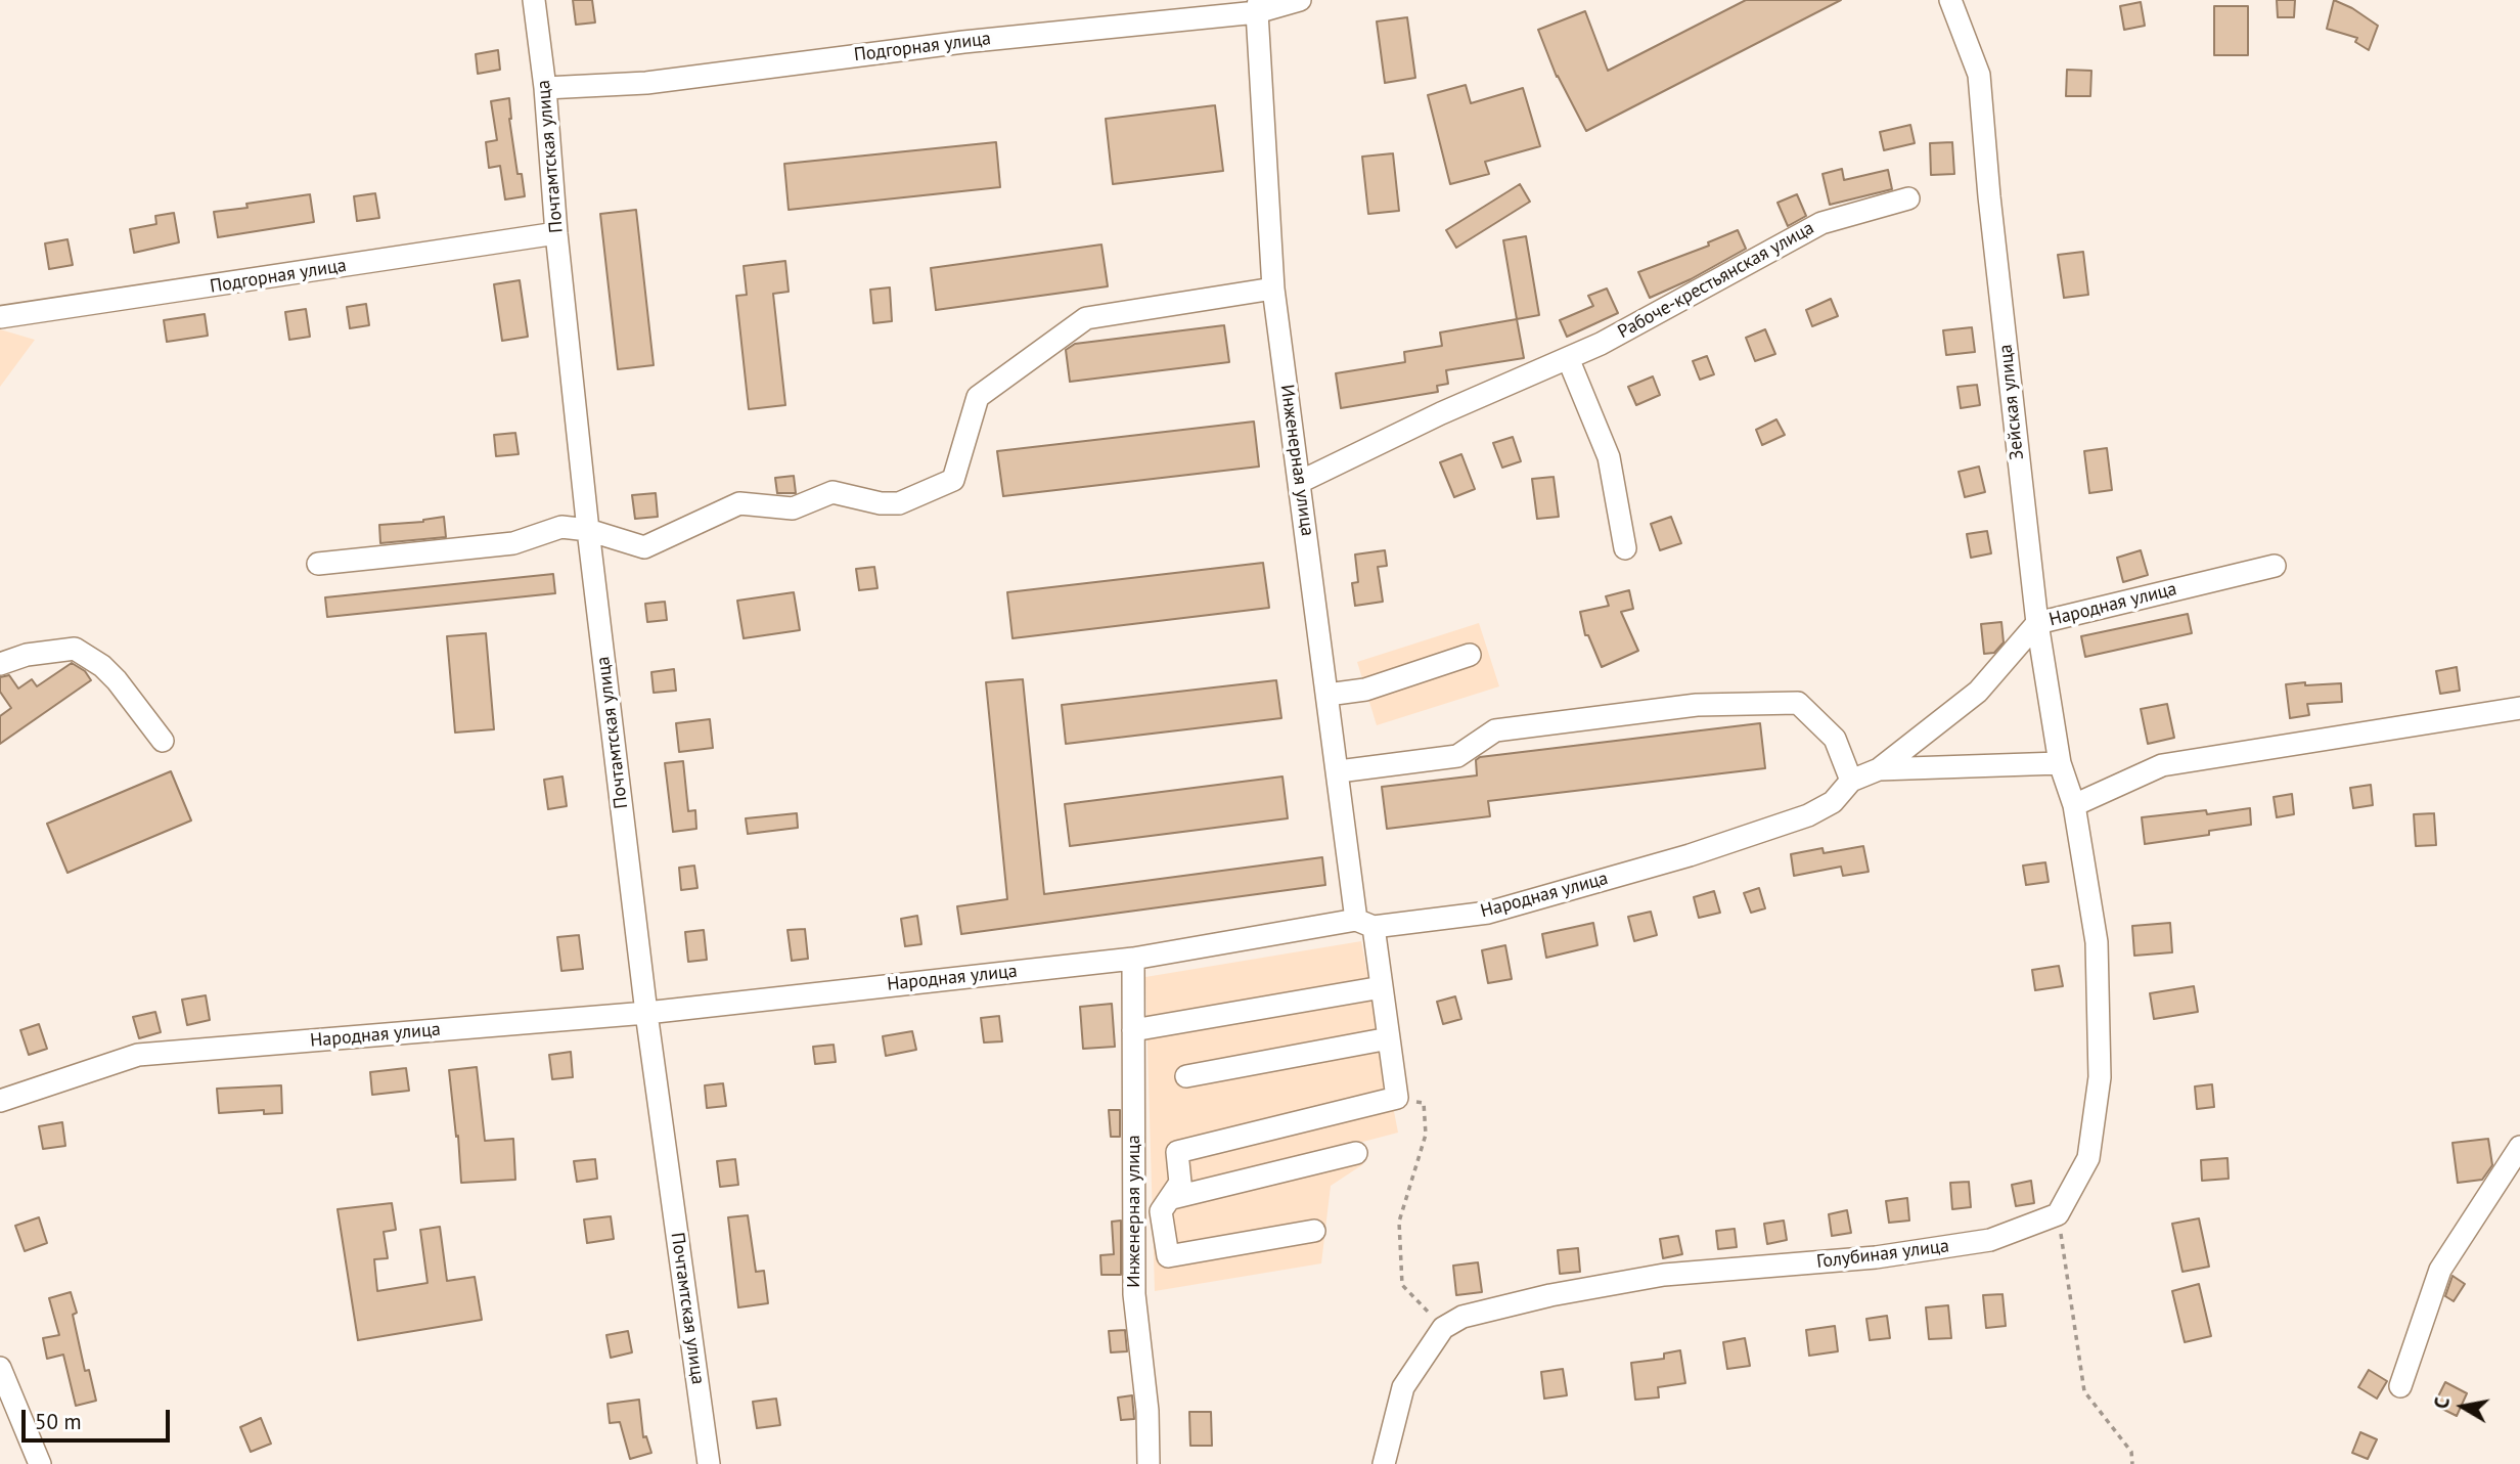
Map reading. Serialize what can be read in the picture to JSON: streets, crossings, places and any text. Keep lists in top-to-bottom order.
{
  "streets": {
    "street": [
      "Подгорная улица",
      "Почтамтская улица",
      "Рабоче-крестьянская улица",
      "Зейская улица",
      "Инженерная улица",
      "Народная улица",
      "Голубиная улица"
    ]
  },
  "crossings": [
    ["Подгорная улица", "Почтамтская улица"],
    ["Подгорная улица", "Инженерная улица"],
    ["Почтамтская улица", "Народная улица"],
    ["Рабоче-крестьянская улица", "Инженерная улица"],
    ["Зейская улица", "Народная улица"],
    ["Инженерная улица", "Народная улица"]
  ],
  "scale_bar": "50 m",
  "north": "left"
}
